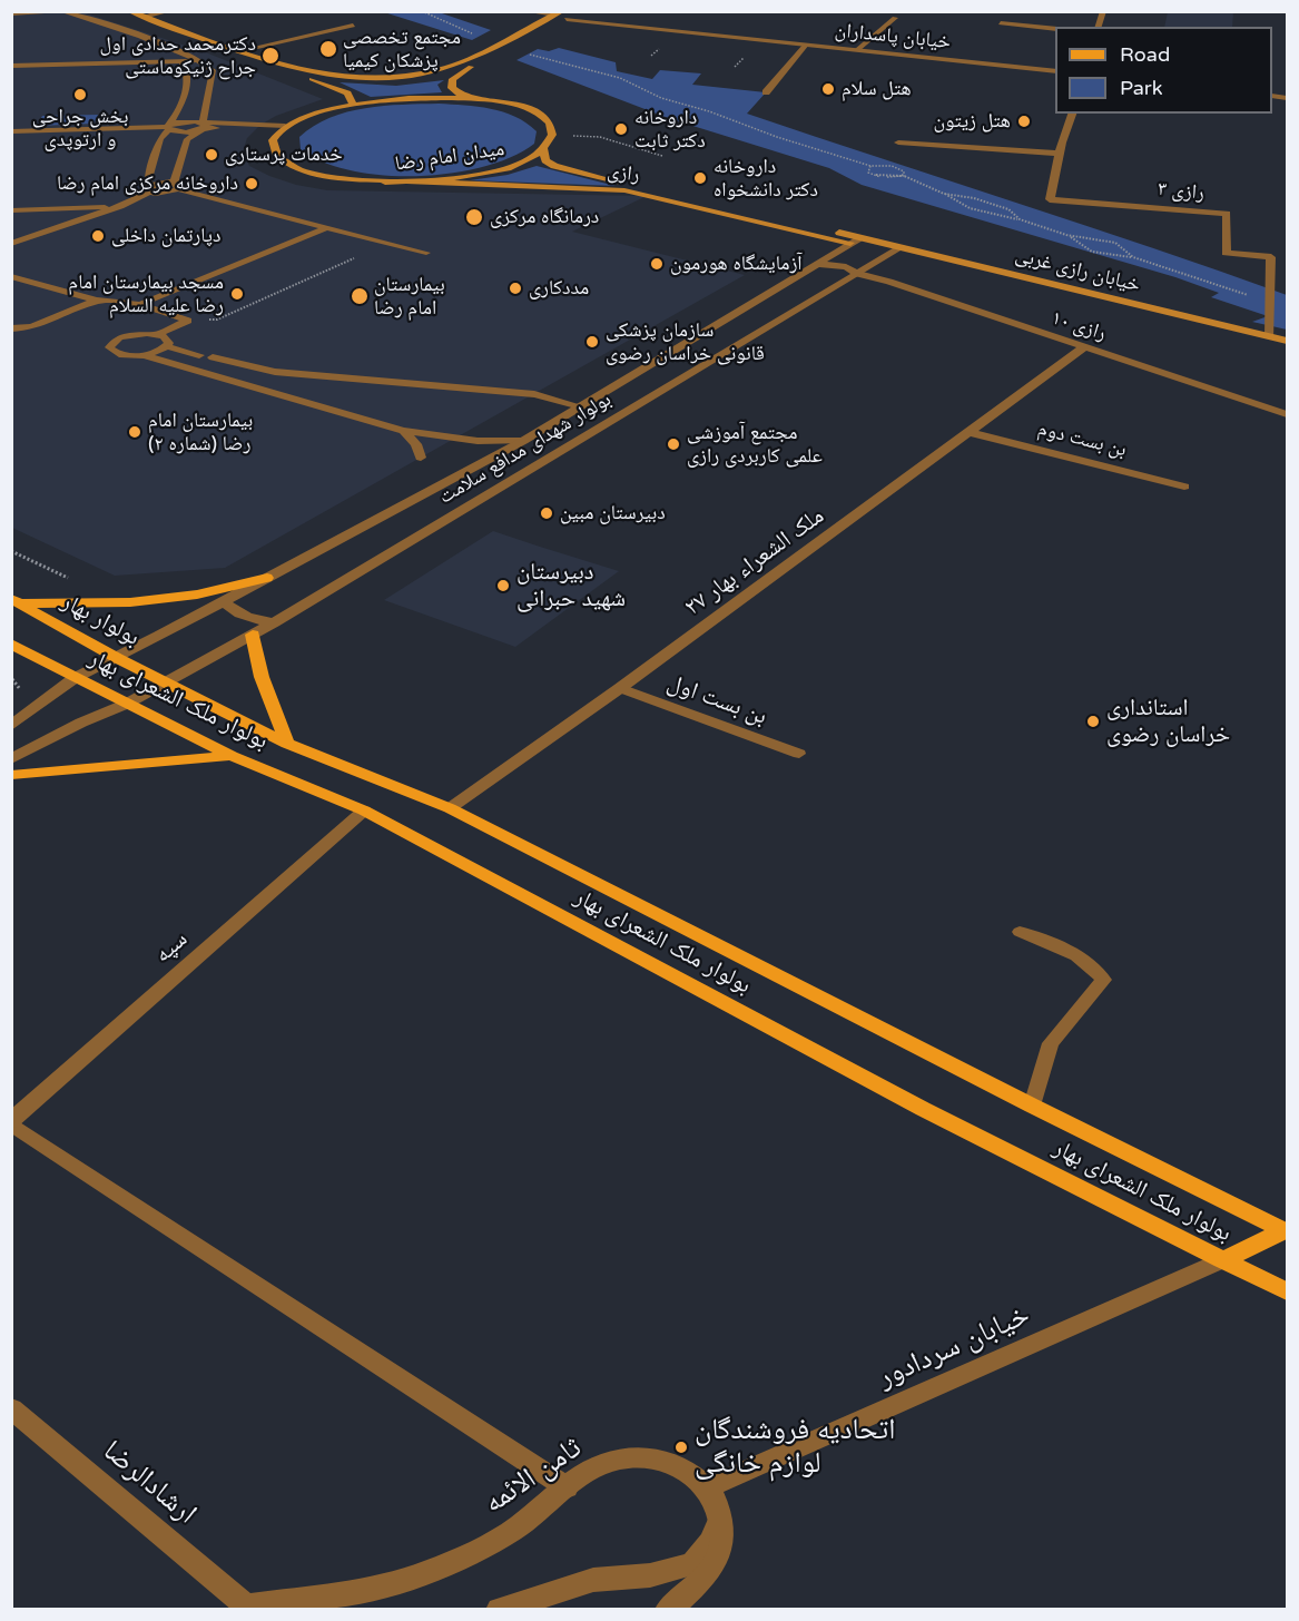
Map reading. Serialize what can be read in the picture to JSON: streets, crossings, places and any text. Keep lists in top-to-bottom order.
{
  "streets": {
    "main road": [
      "میدان امام رضا",
      "رازی",
      "خیابان رازی غربی",
      "بولوار بهار",
      "بولوار ملک الشعرای بهار"
    ],
    "street": [
      "خیابان پاسداران",
      "رازی ۳",
      "رازی ۱۰",
      "بن بست دوم",
      "بولوار شهدای مدافع سلامت",
      "ملک الشعراء بهار ۲۷",
      "سپه",
      "خیابان سردادور",
      "ثامن الائمه",
      "ارشادالرضا"
    ],
    "lane": ["بن بست اول"]
  },
  "crossings": [
    ["میدان امام رضا", "رازی"],
    ["رازی", "خیابان رازی غربی"],
    ["رازی", "بولوار شهدای مدافع سلامت"],
    ["رازی ۳", "خیابان رازی غربی"],
    ["خیابان رازی غربی", "بولوار شهدای مدافع سلامت"],
    ["رازی ۱۰", "بولوار شهدای مدافع سلامت"],
    ["رازی ۱۰", "ملک الشعراء بهار ۲۷"],
    ["بن بست دوم", "ملک الشعراء بهار ۲۷"],
    ["بولوار شهدای مدافع سلامت", "بولوار بهار"],
    ["بولوار شهدای مدافع سلامت", "بولوار ملک الشعرای بهار"],
    ["ملک الشعراء بهار ۲۷", "بولوار ملک الشعرای بهار"],
    ["ملک الشعراء بهار ۲۷", "بن بست اول"],
    ["بولوار بهار", "بولوار ملک الشعرای بهار"],
    ["بولوار ملک الشعرای بهار", "سپه"],
    ["بولوار ملک الشعرای بهار", "خیابان سردادور"],
    ["خیابان سردادور", "ثامن الائمه"],
    ["ثامن الائمه", "ارشادالرضا"]
  ],
  "places": [
    "مجتمع تخصصی پزشکان کیمیا",
    "دکترمحمد حدادی اول جراح ژنیکوماستی",
    "هتل سلام",
    "بخش جراحی و ارتوپدی",
    "هتل زیتون",
    "داروخانه دکتر ثابت",
    "خدمات پرستاری",
    "داروخانه دکتر دانشخواه",
    "داروخانه مرکزی امام رضا",
    "درمانگاه مرکزی",
    "دپارتمان داخلی",
    "آزمایشگاه هورمون",
    "مددکاری",
    "مسجد بیمارستان امام رضا علیه السلام",
    "بیمارستان امام رضا",
    "سازمان پزشکی قانونی خراسان رضوی",
    "بیمارستان امام رضا (شماره ۲)",
    "مجتمع آموزشی علمی کاربردی رازی",
    "دبیرستان مبین",
    "دبیرستان شهید حبرانی",
    "استانداری خراسان رضوی",
    "اتحادیه فروشندگان لوازم خانگی"
  ],
  "legend": ["Road", "Park"]
}
